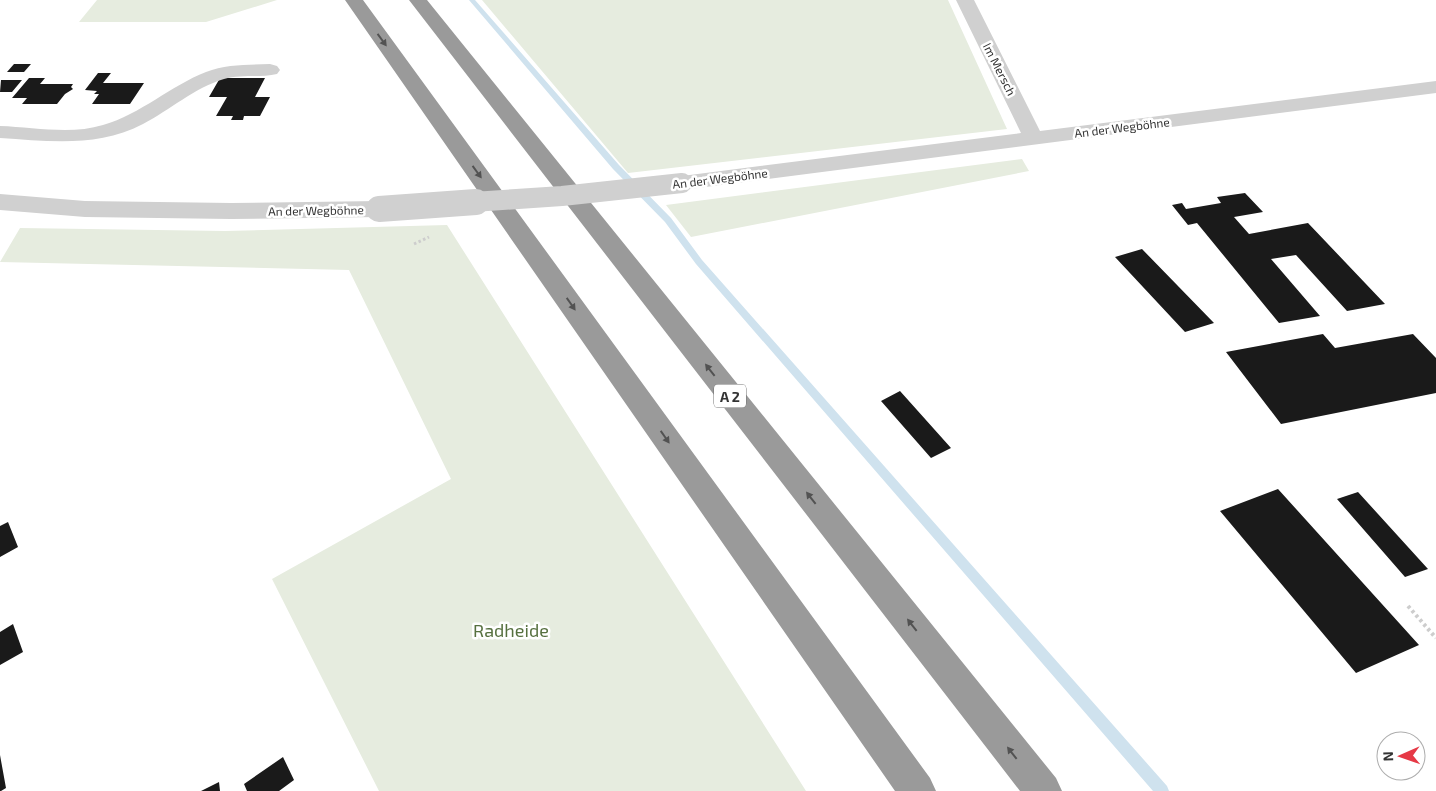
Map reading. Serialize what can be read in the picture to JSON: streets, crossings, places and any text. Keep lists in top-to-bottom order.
{
  "streets": {
    "highway": ["A 2"],
    "street": ["Im Mersch", "An der Wegböhne"]
  },
  "crossings": [
    ["Im Mersch", "An der Wegböhne"]
  ],
  "parks": ["Radheide"],
  "north": "left"
}
